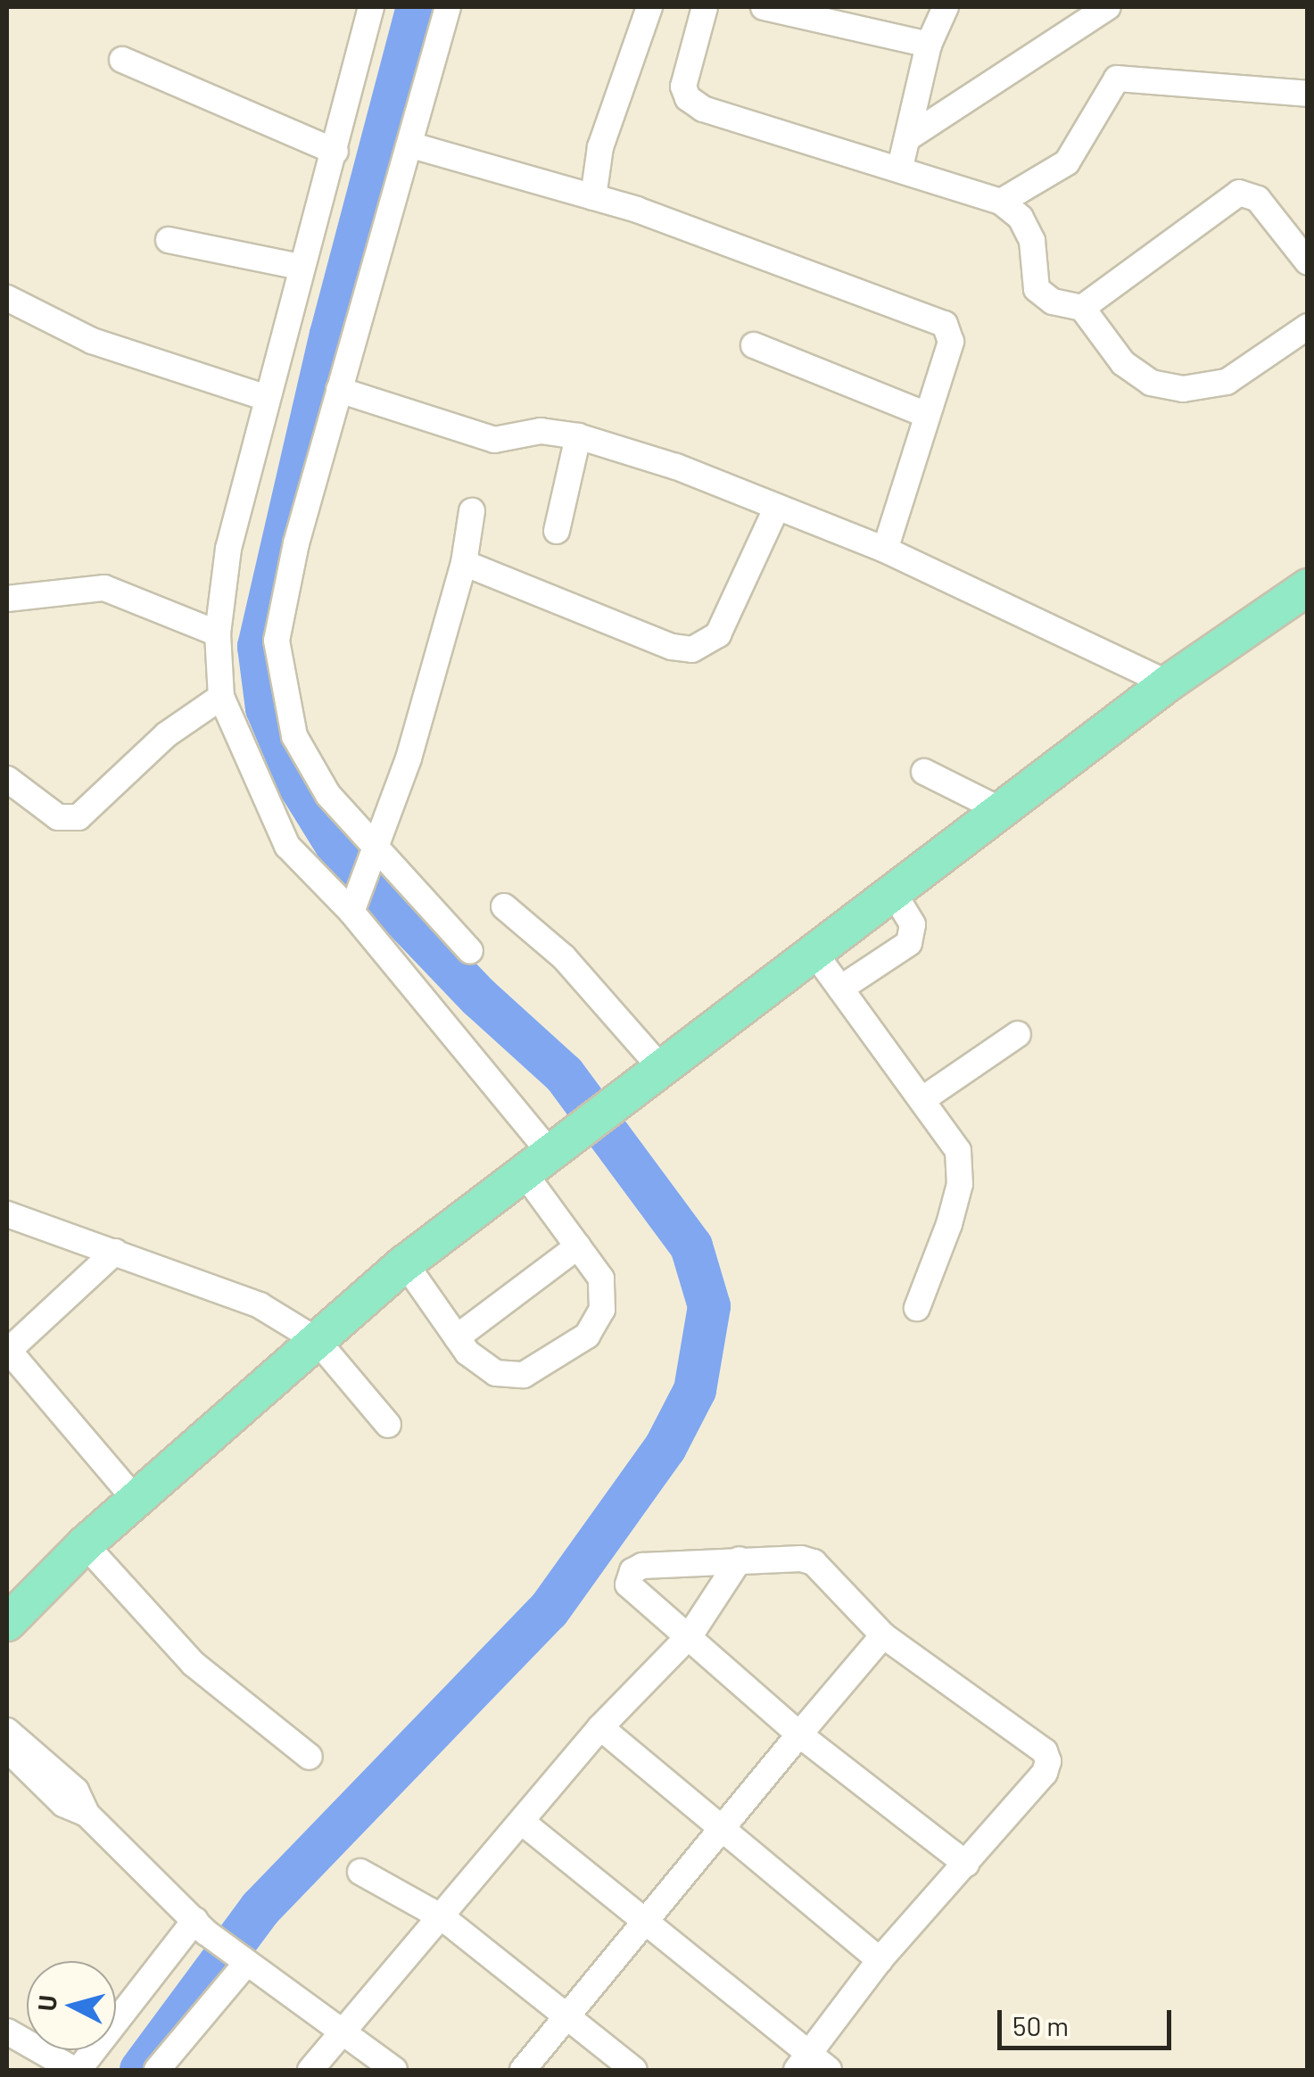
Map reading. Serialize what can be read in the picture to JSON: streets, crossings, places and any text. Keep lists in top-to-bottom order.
{
  "scale_bar": "50 m",
  "north": "left"
}
